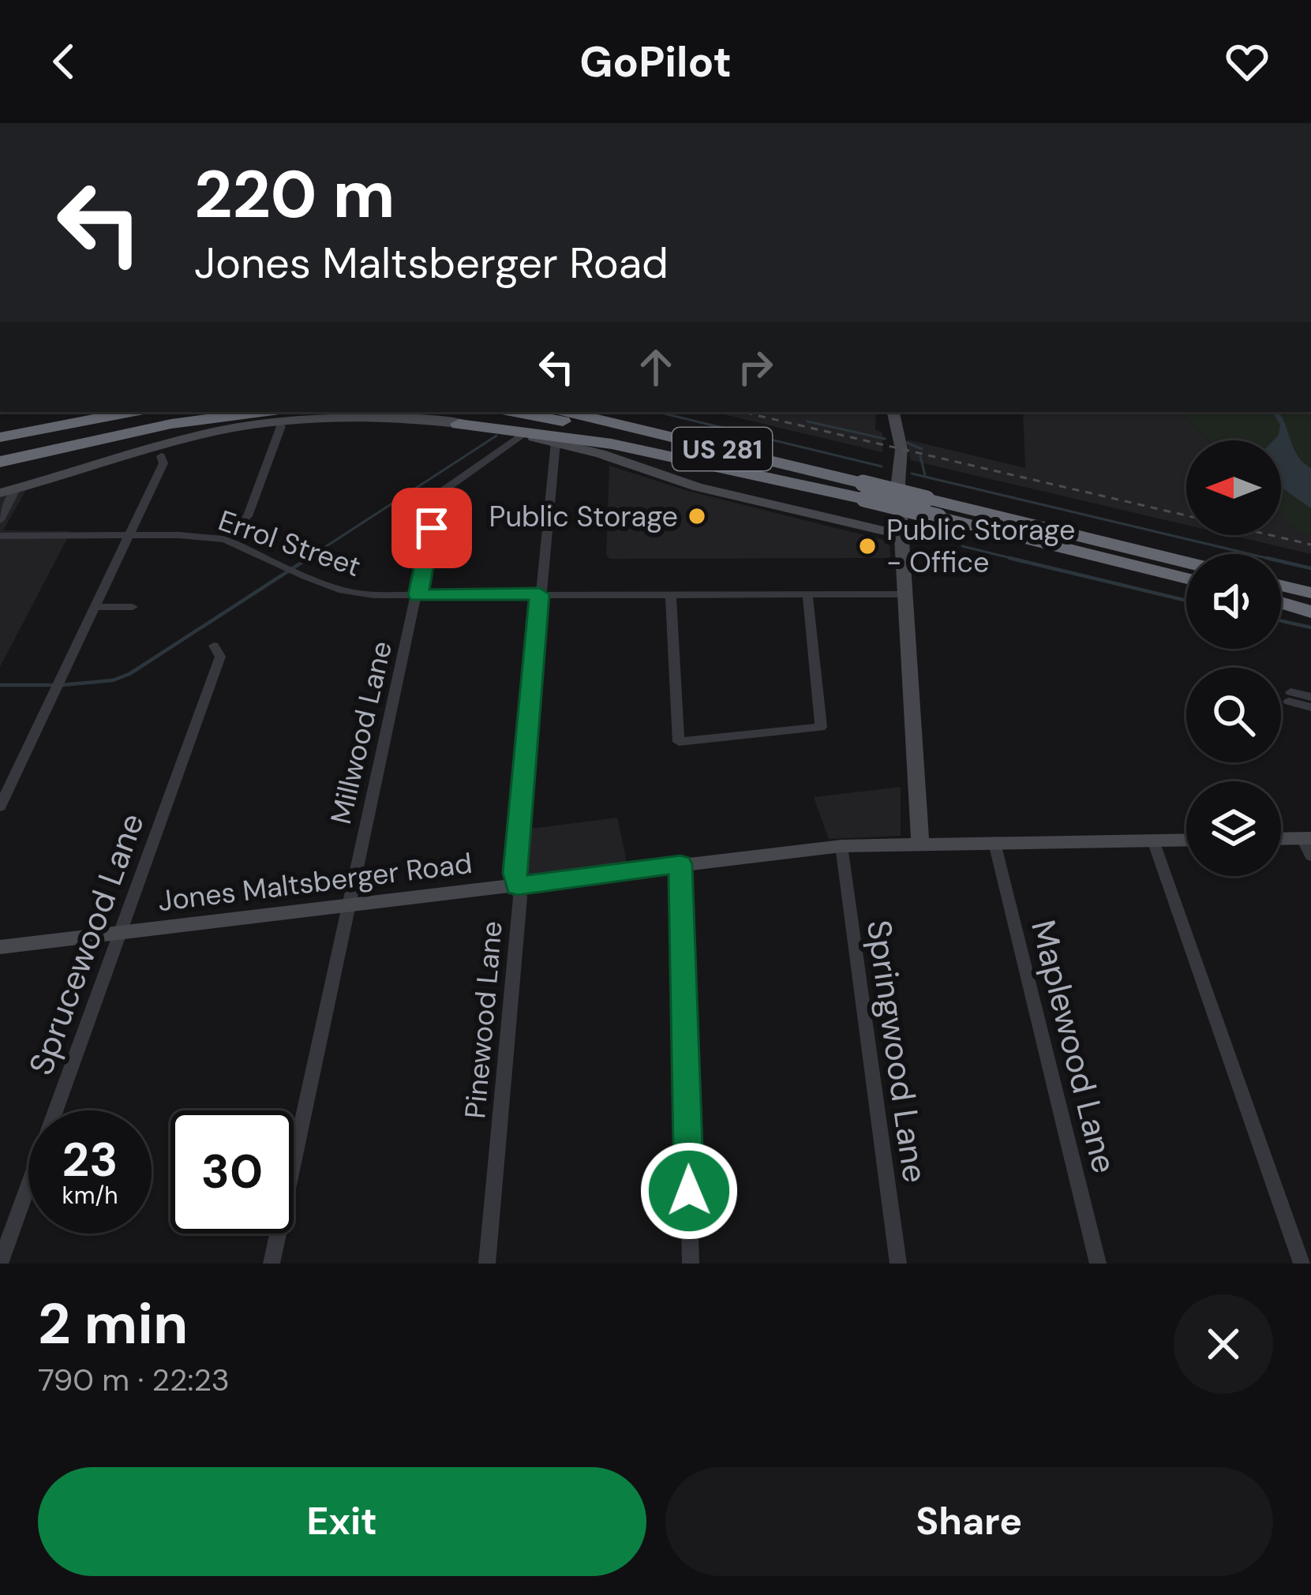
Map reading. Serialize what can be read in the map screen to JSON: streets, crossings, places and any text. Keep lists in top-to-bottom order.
{
  "streets": {
    "highway": ["US 281"],
    "main road": ["Jones Maltsberger Road"],
    "street": [
      "Errol Street",
      "Millwood Lane",
      "Sprucewood Lane",
      "Pinewood Lane",
      "Maplewood Lane",
      "Springwood Lane"
    ]
  },
  "crossings": [
    ["Errol Street", "Millwood Lane"],
    ["Errol Street", "Pinewood Lane"],
    ["Millwood Lane", "Jones Maltsberger Road"],
    ["Jones Maltsberger Road", "Sprucewood Lane"],
    ["Jones Maltsberger Road", "Pinewood Lane"],
    ["Jones Maltsberger Road", "Maplewood Lane"],
    ["Jones Maltsberger Road", "Springwood Lane"]
  ],
  "places": ["Public Storage", "Public Storage - Office"],
  "north": "left",
  "page": {
    "header": "GoPilot",
    "turn": ["220 m", "Jones Maltsberger Road"],
    "speed": "23 km/h",
    "limit": "30",
    "heading": ["2 min", "790 m · 22:23"],
    "buttons": ["Exit", "Share"]
  }
}
